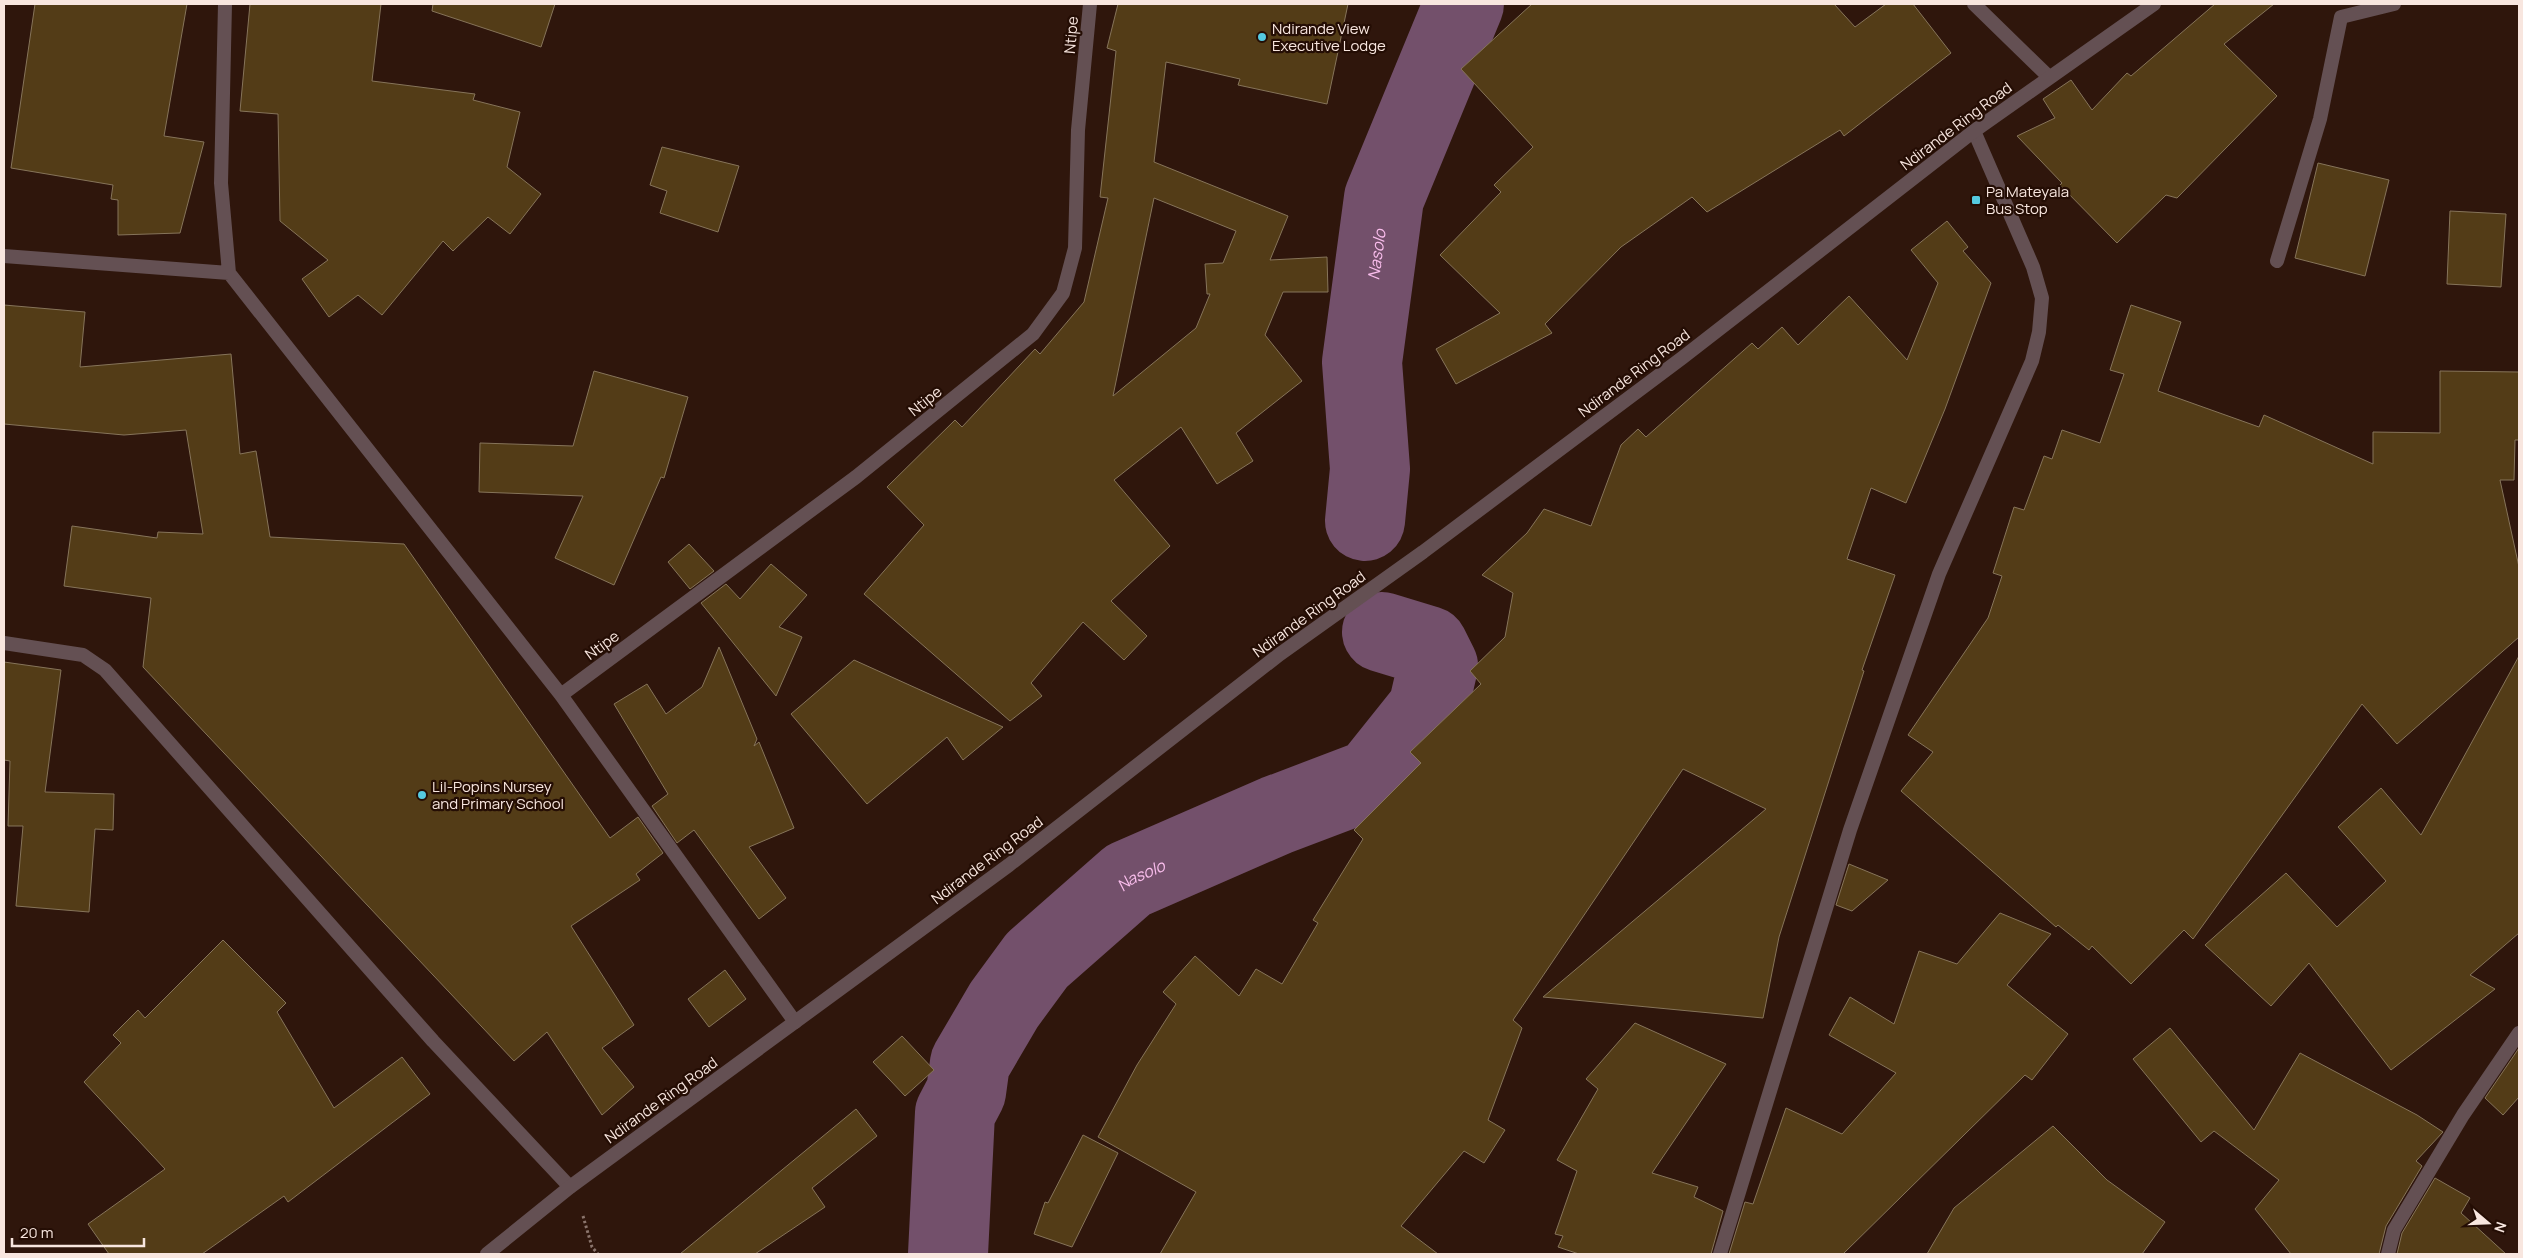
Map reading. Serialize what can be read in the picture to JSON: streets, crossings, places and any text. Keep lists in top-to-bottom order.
{
  "streets": {
    "street": ["Ntipe", "Ndirande Ring Road"]
  },
  "water": ["Nasolo"],
  "places": {
    "other": ["Ndirande View Executive Lodge", "Lil-Popins Nursey and Primary School"],
    "transit": ["Pa Mateyala Bus Stop"]
  },
  "scale_bar": "20 m",
  "north": "right"
}
